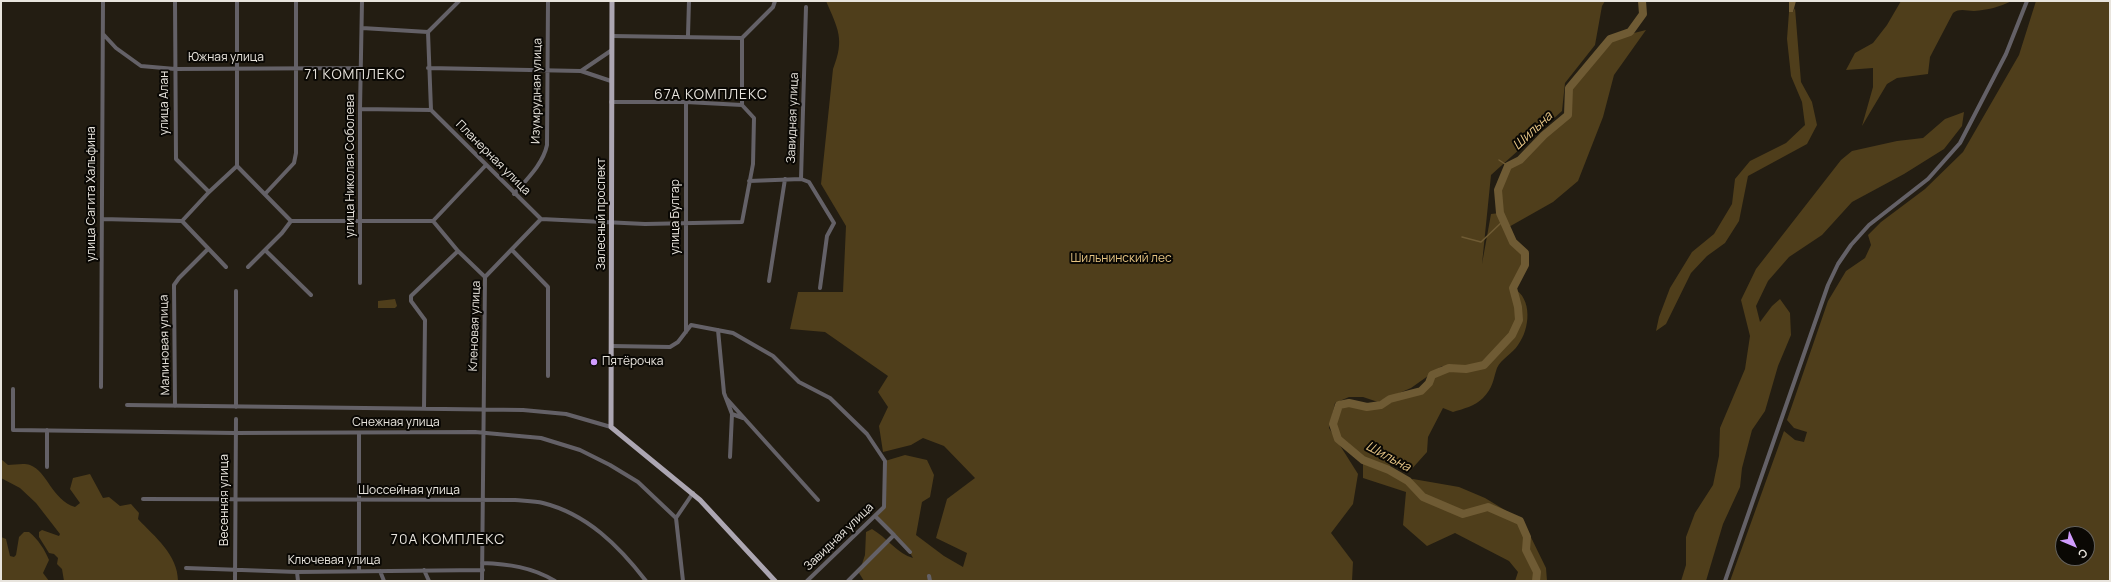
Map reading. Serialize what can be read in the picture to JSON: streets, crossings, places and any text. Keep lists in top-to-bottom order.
{
  "streets": {
    "main road": ["Залесный проспект"],
    "street": [
      "Южная улица",
      "Изумрудная улица",
      "улица Алан",
      "Завидная улица",
      "Планерная улица",
      "улица Николая Соболева",
      "улица Сагита Хальфина",
      "улица Булгар",
      "Кленовая улица",
      "Малиновая улица",
      "Снежная улица",
      "Шоссейная улица",
      "Весенняя улица",
      "Ключевая улица"
    ]
  },
  "crossings": [
    ["Южная улица", "улица Алан"],
    ["Южная улица", "улица Николая Соболева"],
    ["Южная улица", "улица Сагита Хальфина"],
    ["Изумрудная улица", "Планерная улица"],
    ["Завидная улица", "улица Булгар"],
    ["Планерная улица", "Кленовая улица"],
    ["Кленовая улица", "Снежная улица"],
    ["Кленовая улица", "Шоссейная улица"],
    ["Кленовая улица", "Ключевая улица"],
    ["Снежная улица", "Весенняя улица"],
    ["Шоссейная улица", "Весенняя улица"],
    ["Весенняя улица", "Ключевая улица"]
  ],
  "districts": ["71 КОМПЛЕКС", "67А КОМПЛЕКС", "70А КОМПЛЕКС"],
  "water": ["Шильна"],
  "parks": ["Шильнинский лес"],
  "places": ["Пятёрочка"],
  "north": "bottom right"
}
